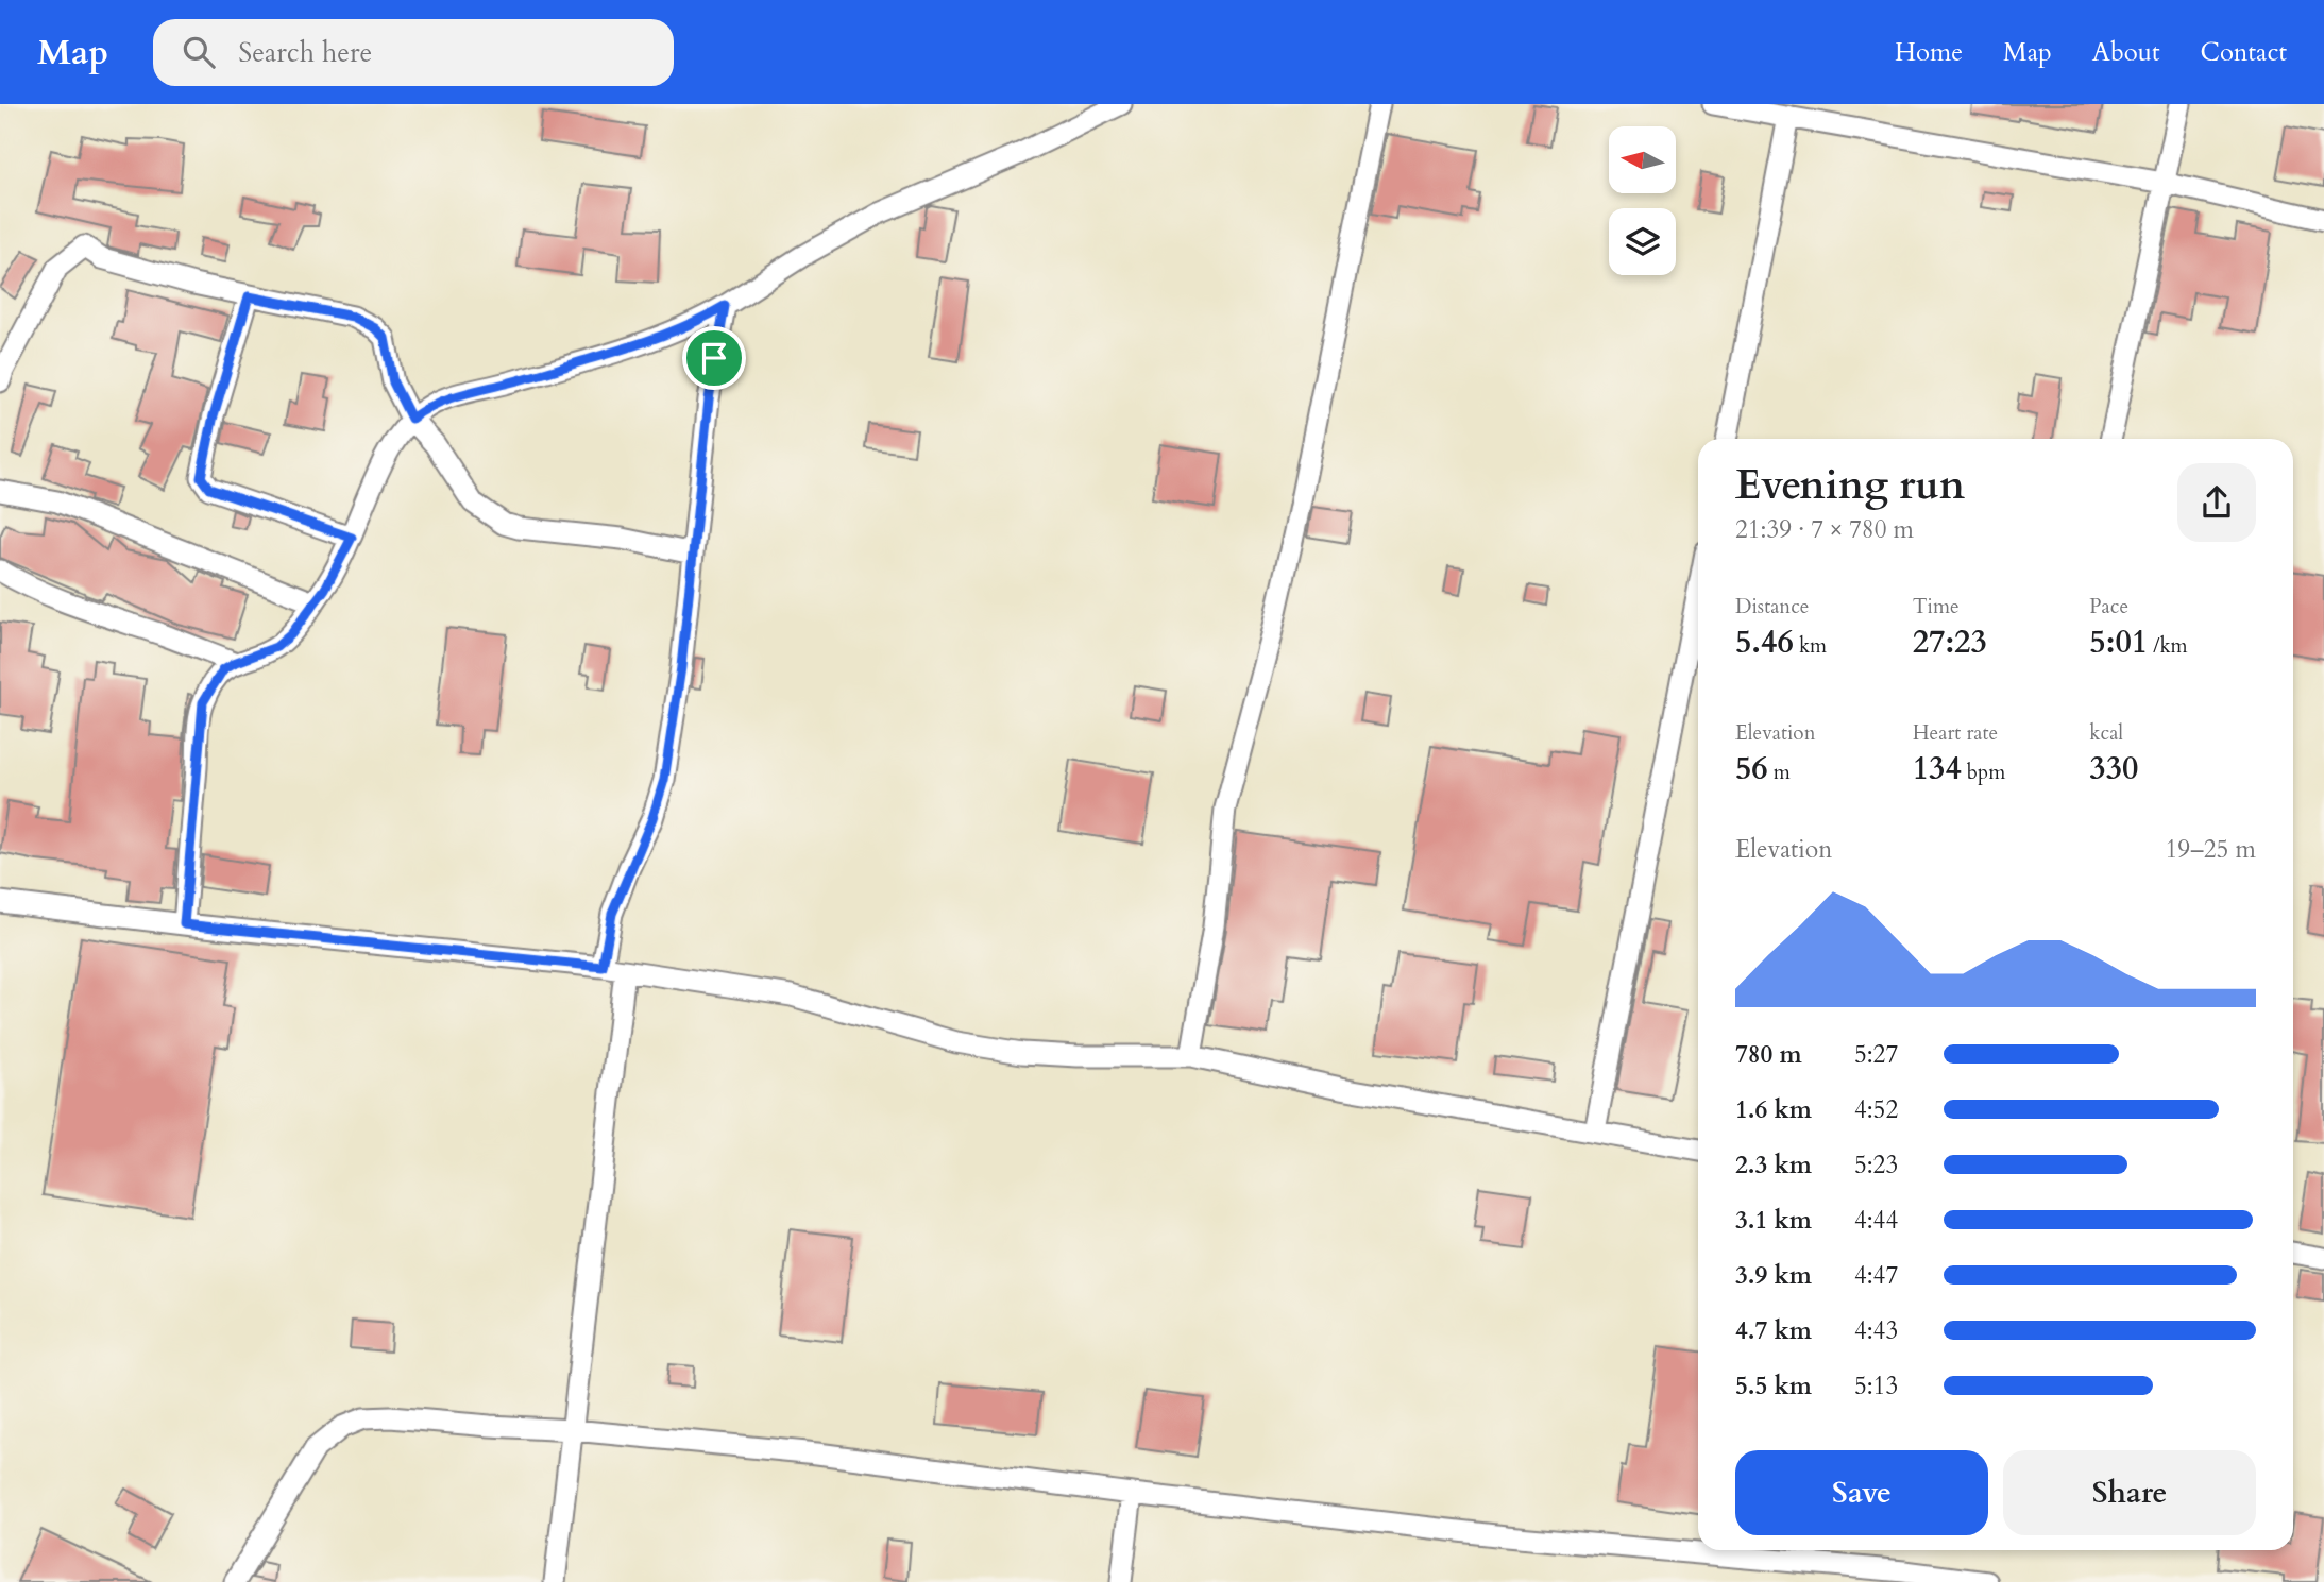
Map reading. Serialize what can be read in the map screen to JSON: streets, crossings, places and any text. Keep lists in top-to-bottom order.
{
  "north": "left",
  "page": {
    "header": "Map",
    "search": "Search here",
    "nav": [
      "Home",
      "Map",
      "About",
      "Contact"
    ],
    "heading": ["Evening run", "21:39 · 7 × 780 m"],
    "stats": [
      ["Distance", "5.46 km"],
      ["Time", "27:23"],
      ["Pace", "5:01 /km"],
      ["Elevation", "56 m"],
      ["Heart rate", "134 bpm"],
      ["kcal", "330"]
    ],
    "chart": ["Elevation", "19–25 m"],
    "list": [
      {
        "name": "780 m",
        "note": "5:27"
      },
      {
        "name": "1.6 km",
        "note": "4:52"
      },
      {
        "name": "2.3 km",
        "note": "5:23"
      },
      {
        "name": "3.1 km",
        "note": "4:44"
      },
      {
        "name": "3.9 km",
        "note": "4:47"
      },
      {
        "name": "4.7 km",
        "note": "4:43"
      },
      {
        "name": "5.5 km",
        "note": "5:13"
      }
    ],
    "buttons": ["Save", "Share"]
  }
}
